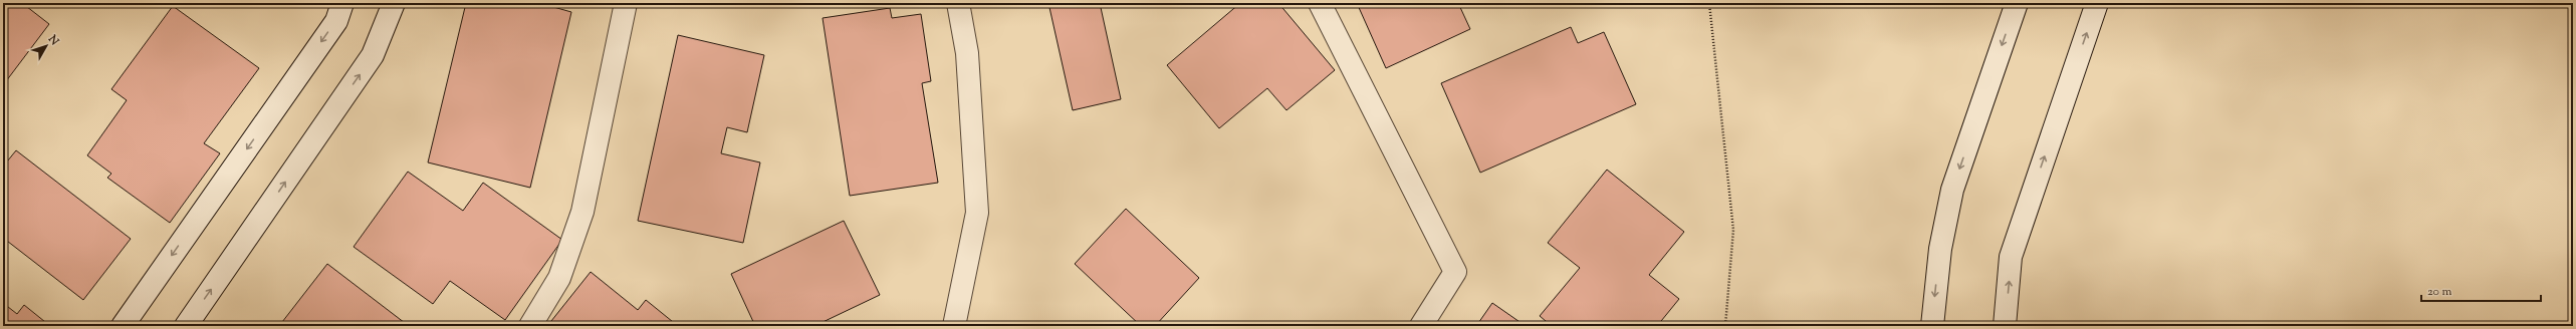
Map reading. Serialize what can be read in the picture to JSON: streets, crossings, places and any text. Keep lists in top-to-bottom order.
{
  "scale_bar": "20 m",
  "north": "top right"
}
